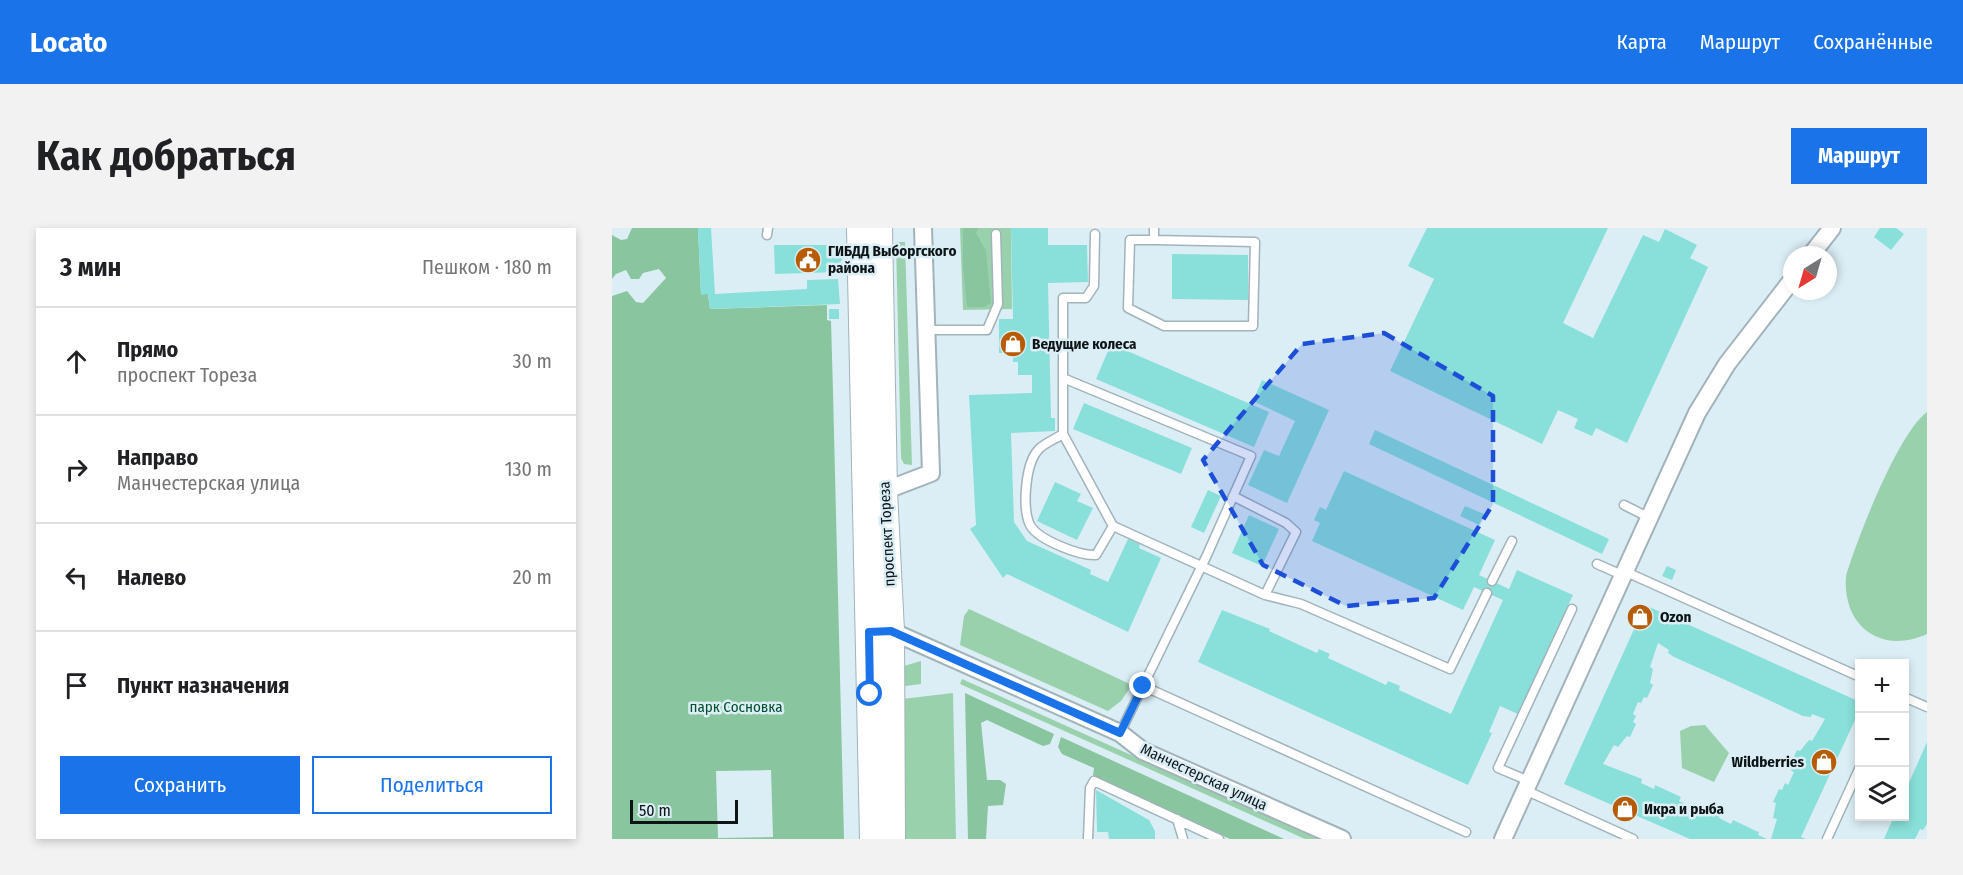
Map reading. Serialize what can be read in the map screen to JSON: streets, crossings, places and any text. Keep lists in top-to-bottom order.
{
  "streets": {
    "main road": ["проспект Тореза"],
    "street": ["Манчестерская улица"]
  },
  "crossings": [
    ["проспект Тореза", "Манчестерская улица"]
  ],
  "parks": ["парк Сосновка"],
  "places": {
    "public building": ["ГИБДД Выборгского района"],
    "shop": [
      "Ведущие колеса",
      "Ozon",
      "Wildberries",
      "Икра и рыба"
    ]
  },
  "scale_bar": "50 m",
  "north": "bottom left",
  "page": {
    "header": "Locato",
    "nav": ["Карта", "Маршрут", "Сохранённые"],
    "buttons": [
      "Маршрут",
      ["Сохранить", "Поделиться"]
    ],
    "title": "Как добраться",
    "heading": ["3 мин", "Пешком · 180 m"],
    "list": [
      ["Прямо", "проспект Тореза", "30 m"],
      ["Направо", "Манчестерская улица", "130 m"],
      ["Налево", "20 m"],
      "Пункт назначения"
    ],
    "map_buttons": ["+", "−"],
    "scale": "50 m"
  }
}
